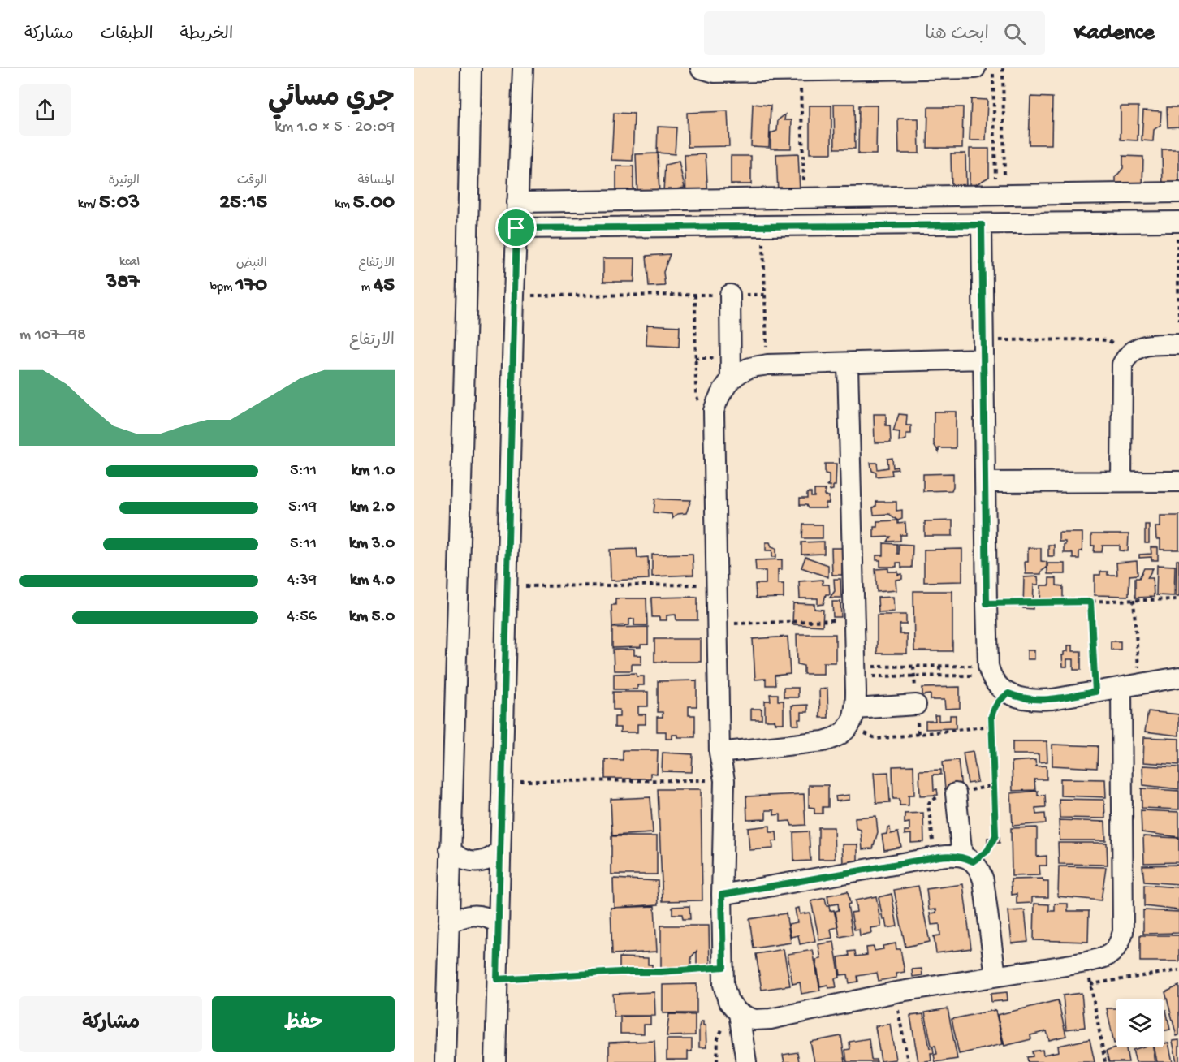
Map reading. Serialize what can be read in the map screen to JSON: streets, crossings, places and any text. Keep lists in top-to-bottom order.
{
  "page": {
    "header": "Kadence",
    "search": "ابحث هنا",
    "nav": ["الخريطة", "الطبقات", "مشاركة"],
    "heading": ["جري مسائي", "20:09 · 5 × 1.0 km"],
    "stats": [
      ["المسافة", "5.00 km"],
      ["الوقت", "25:15"],
      ["الوتيرة", "5:03 /km"],
      ["الارتفاع", "45 m"],
      ["النبض", "170 bpm"],
      ["kcal", "387"]
    ],
    "chart": ["الارتفاع", "98–107 m"],
    "list": [
      {
        "name": "1.0 km",
        "note": "5:11"
      },
      {
        "name": "2.0 km",
        "note": "5:19"
      },
      {
        "name": "3.0 km",
        "note": "5:11"
      },
      {
        "name": "4.0 km",
        "note": "4:39"
      },
      {
        "name": "5.0 km",
        "note": "4:56"
      }
    ],
    "buttons": ["حفظ", "مشاركة"]
  }
}
